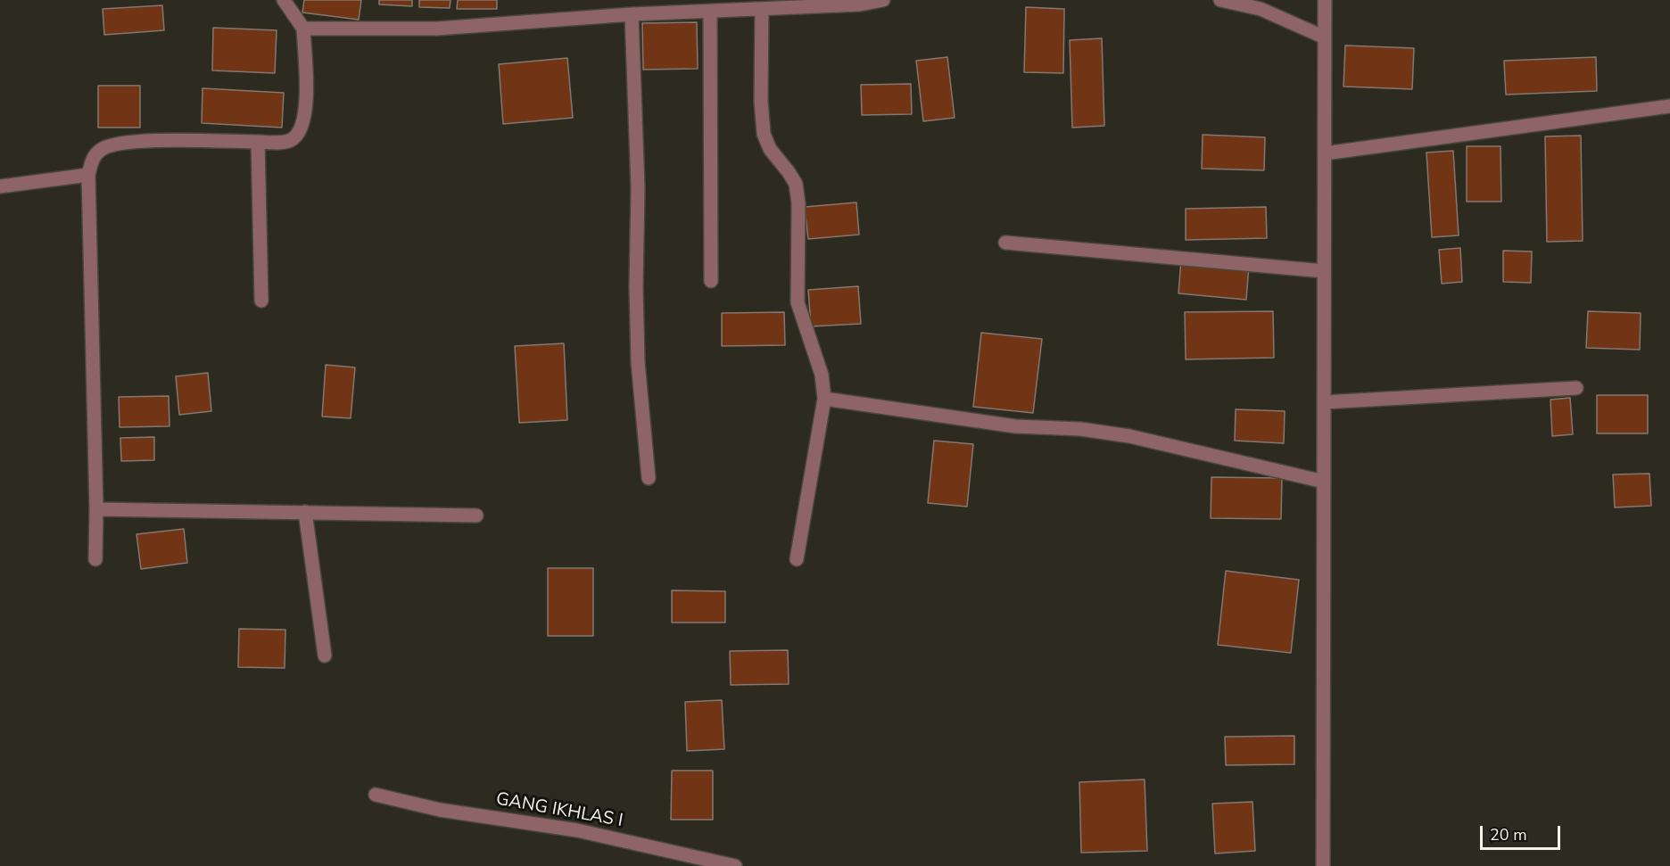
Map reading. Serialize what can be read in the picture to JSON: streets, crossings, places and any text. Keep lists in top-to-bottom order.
{
  "streets": {
    "street": ["GANG IKHLAS I"]
  },
  "scale_bar": "20 m"
}
